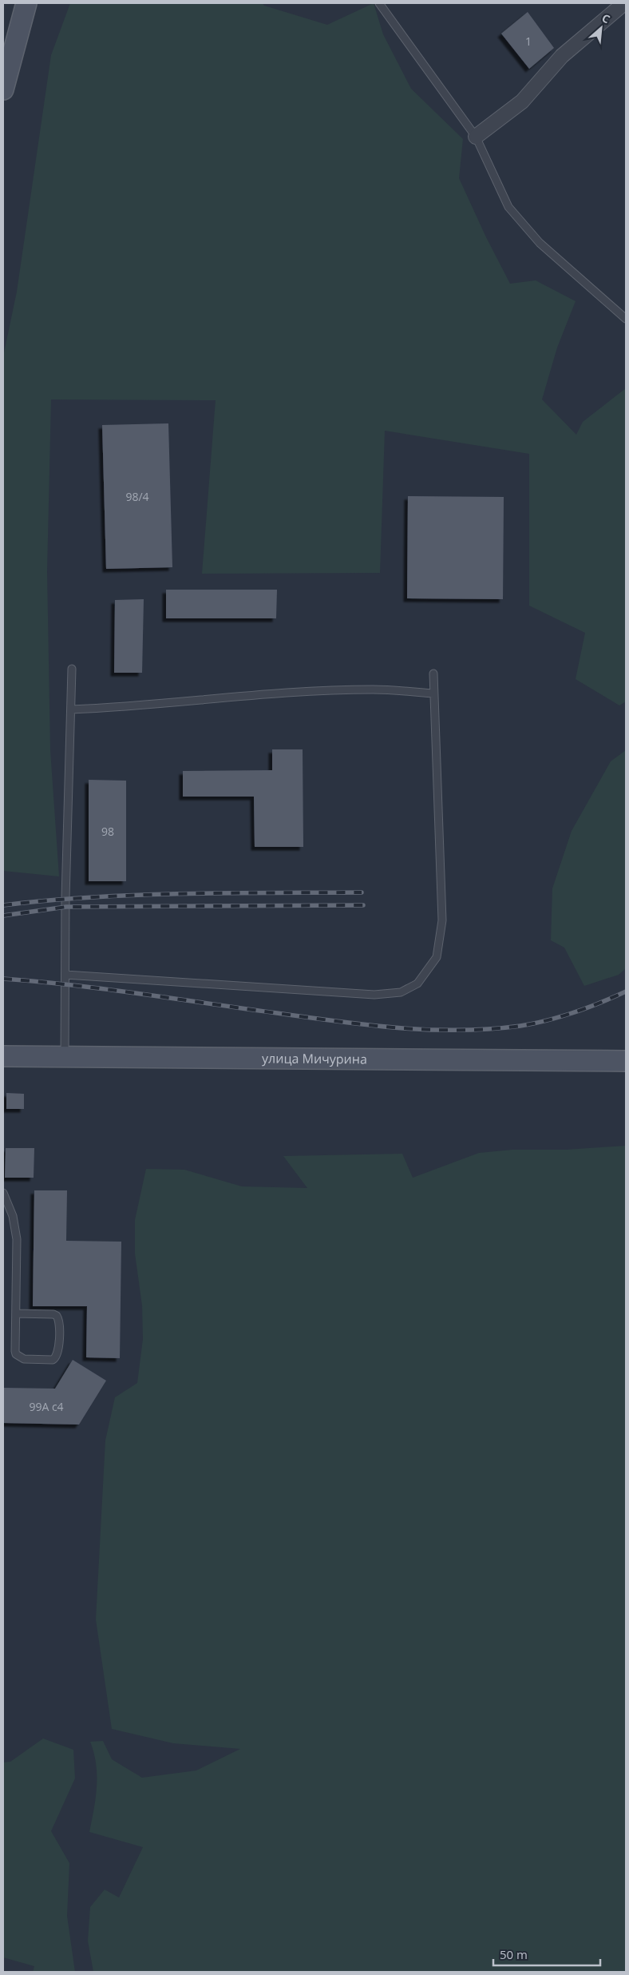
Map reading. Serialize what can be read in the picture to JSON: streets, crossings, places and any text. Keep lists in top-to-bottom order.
{
  "streets": {
    "street": ["улица Мичурина"]
  },
  "house_numbers": [
    "1",
    "98/4",
    "98",
    "99А с4"
  ],
  "scale_bar": "50 m",
  "north": "top right"
}
